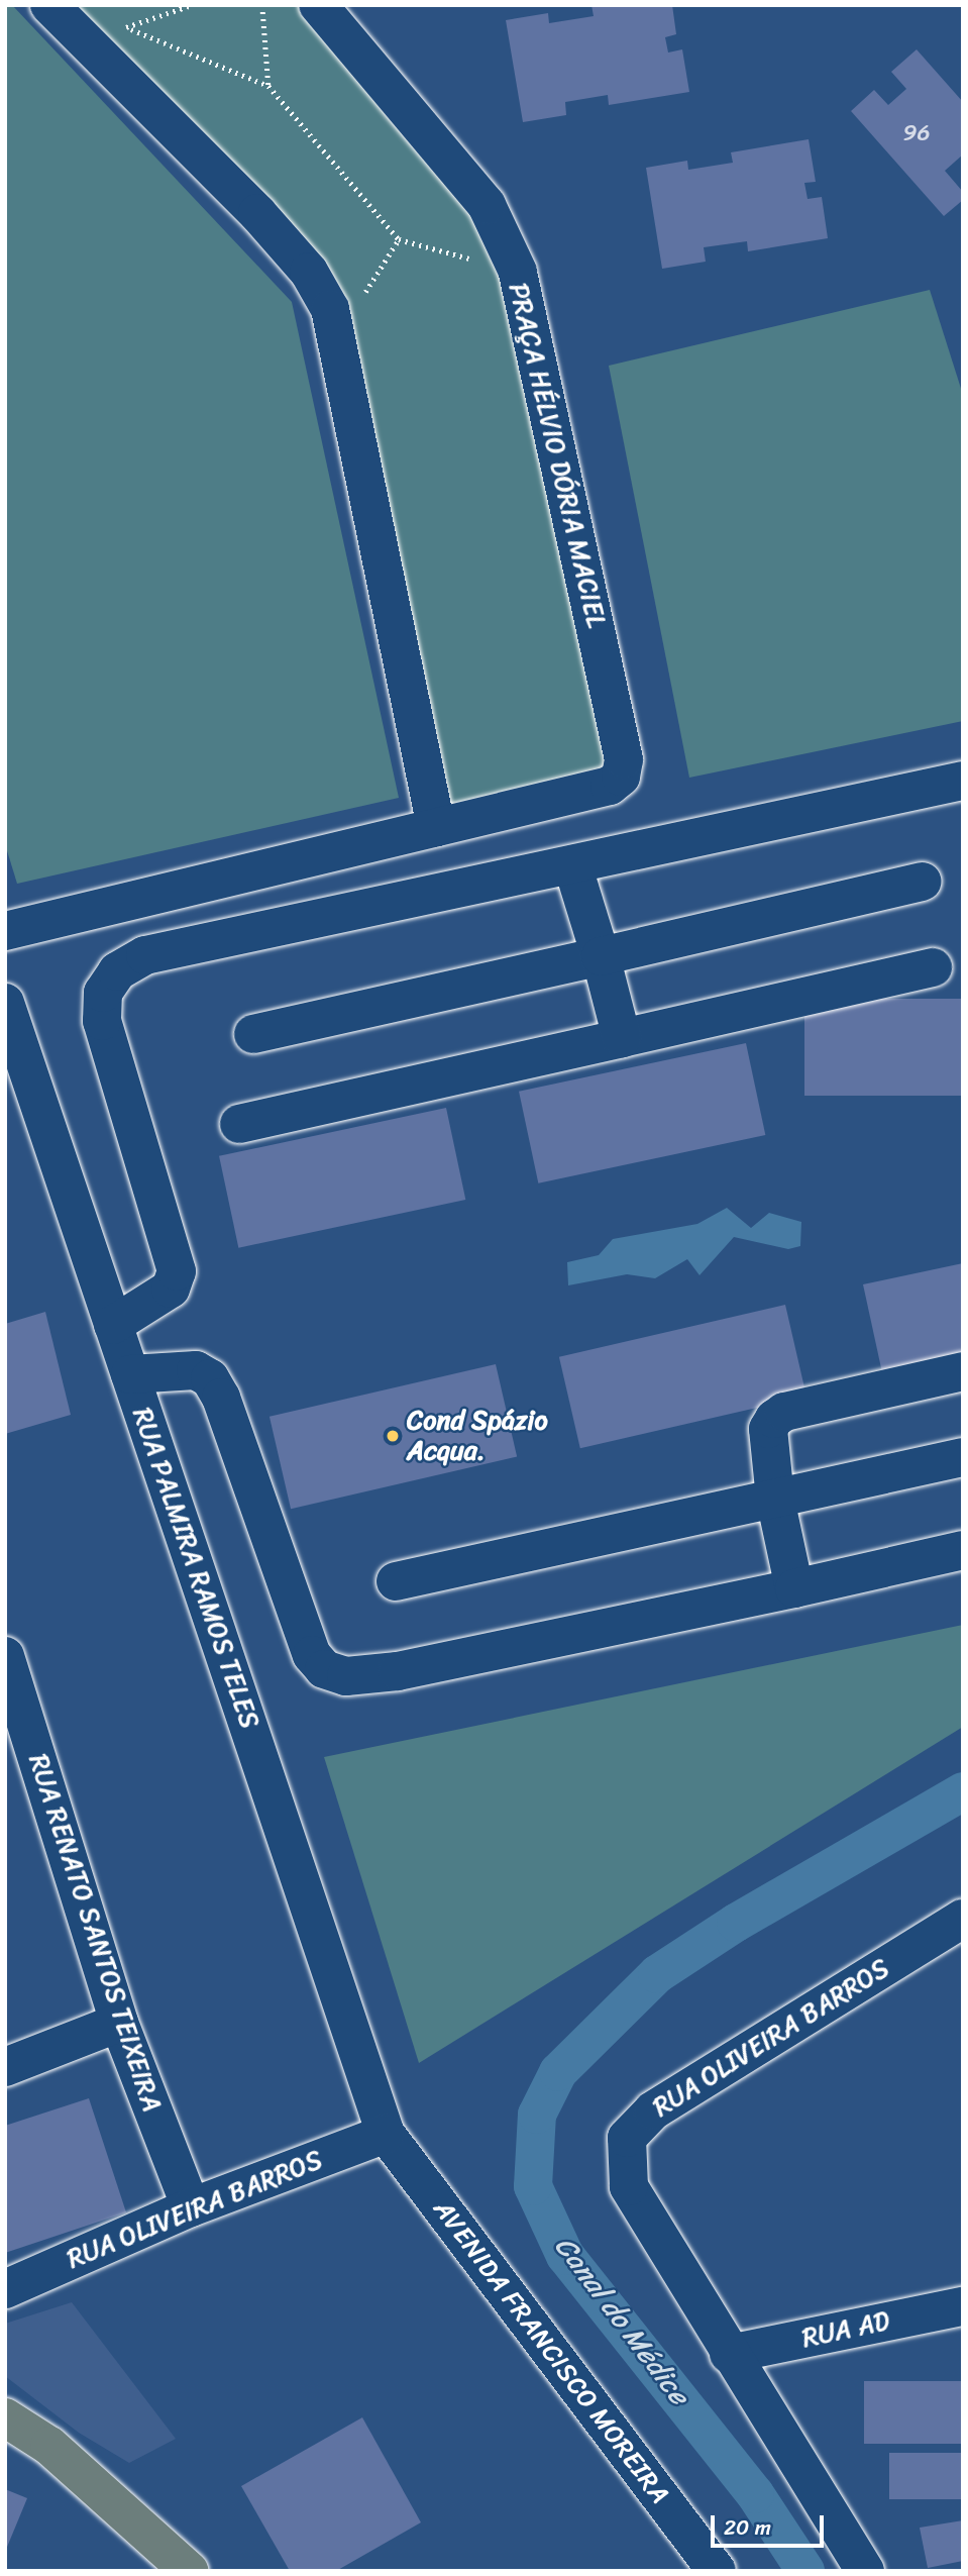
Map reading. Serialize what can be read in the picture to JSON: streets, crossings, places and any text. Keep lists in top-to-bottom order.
{
  "streets": {
    "street": [
      "PRAÇA HÉLVIO DÓRIA MACIEL",
      "RUA PALMIRA RAMOS TELES",
      "RUA RENATO SANTOS TEIXEIRA",
      "RUA OLIVEIRA BARROS",
      "RUA AD",
      "AVENIDA FRANCISCO MOREIRA"
    ]
  },
  "crossings": [
    ["RUA PALMIRA RAMOS TELES", "RUA OLIVEIRA BARROS"],
    ["RUA PALMIRA RAMOS TELES", "AVENIDA FRANCISCO MOREIRA"],
    ["RUA RENATO SANTOS TEIXEIRA", "RUA OLIVEIRA BARROS"],
    ["RUA OLIVEIRA BARROS", "RUA AD"],
    ["RUA OLIVEIRA BARROS", "AVENIDA FRANCISCO MOREIRA"]
  ],
  "water": ["Canal do Médice"],
  "places": ["Cond Spázio Acqua."],
  "house_numbers": ["96"],
  "scale_bar": "20 m"
}
